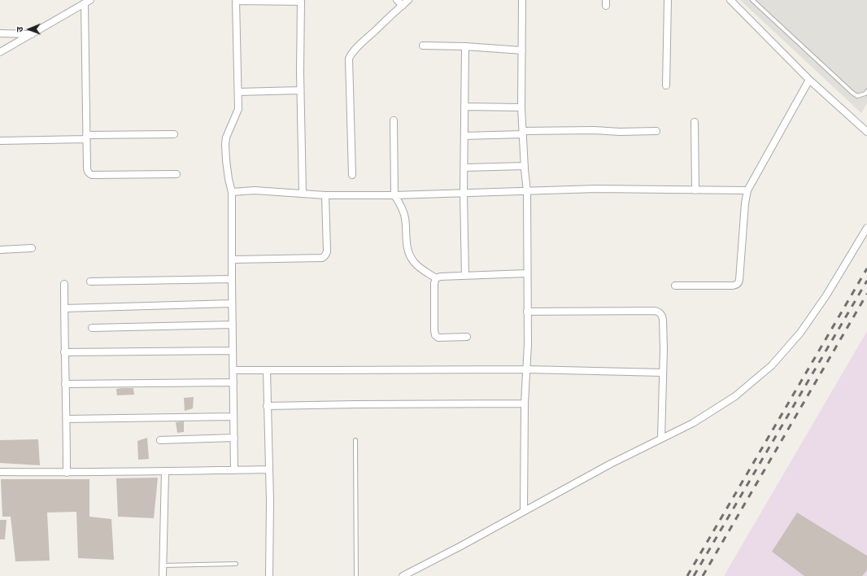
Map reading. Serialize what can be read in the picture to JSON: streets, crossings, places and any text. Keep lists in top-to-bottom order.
{
  "north": "left"
}
